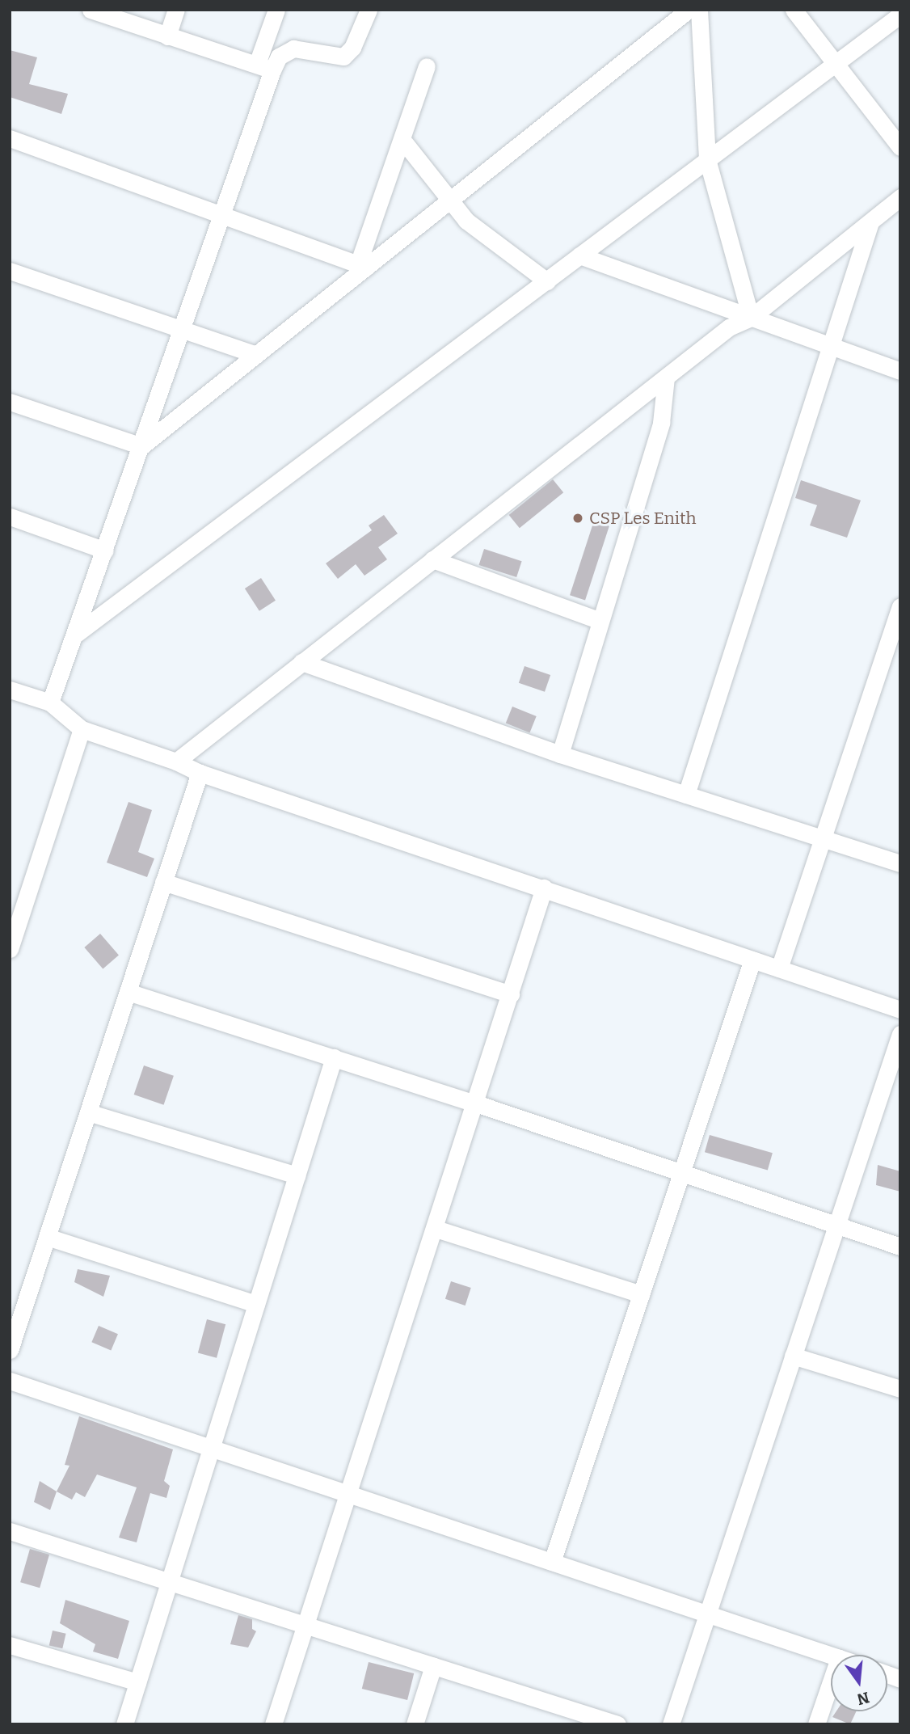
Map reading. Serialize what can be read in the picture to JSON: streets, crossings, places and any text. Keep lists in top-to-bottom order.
{
  "places": ["CSP Les Enith"],
  "north": "bottom"
}
